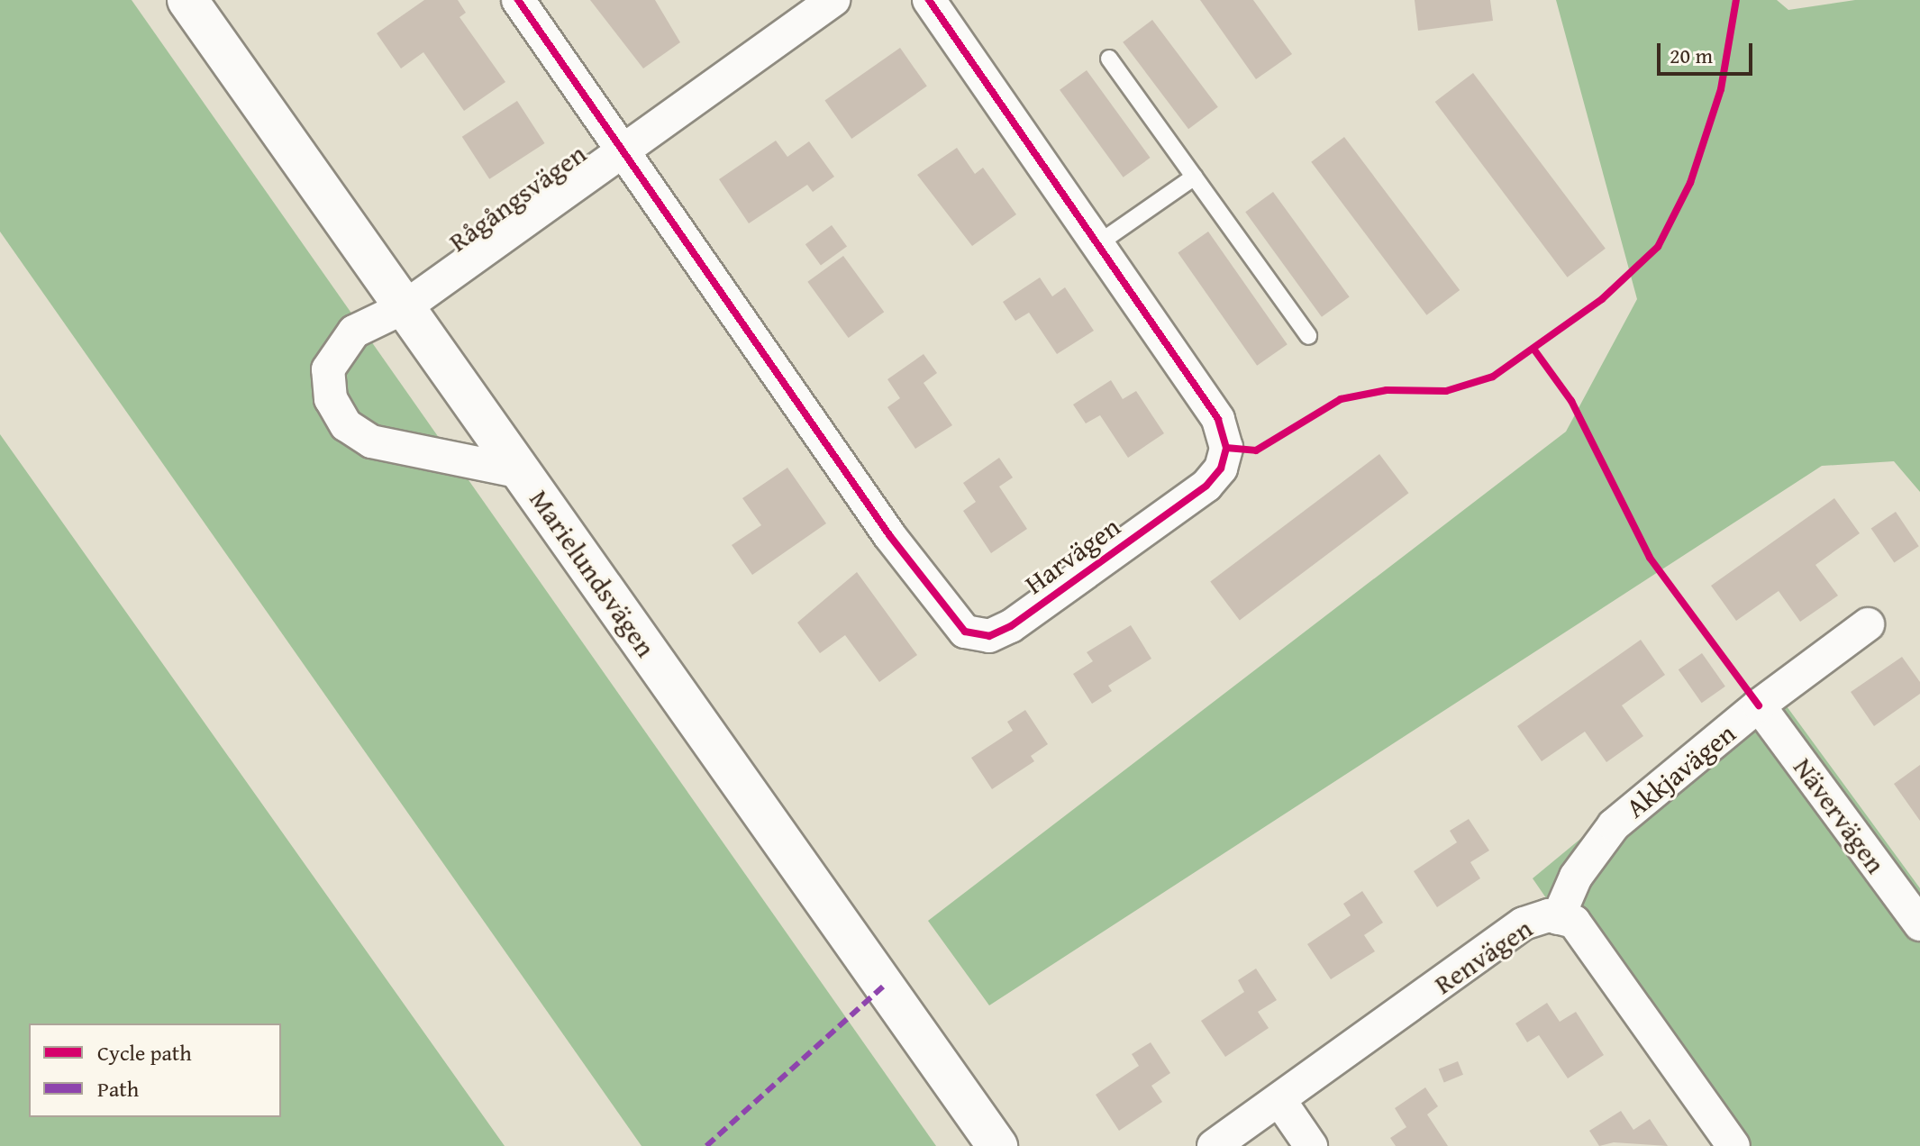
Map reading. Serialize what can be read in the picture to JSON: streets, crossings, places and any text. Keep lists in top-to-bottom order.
{
  "streets": {
    "street": [
      "Rågångsvägen",
      "Harvägen",
      "Marielundsvägen",
      "Akkjavägen",
      "Nävervägen",
      "Renvägen"
    ]
  },
  "crossings": [
    ["Rågångsvägen", "Harvägen"],
    ["Rågångsvägen", "Marielundsvägen"],
    ["Akkjavägen", "Nävervägen"],
    ["Akkjavägen", "Renvägen"]
  ],
  "legend": ["Cycle path", "Path"],
  "scale_bar": "20 m"
}
